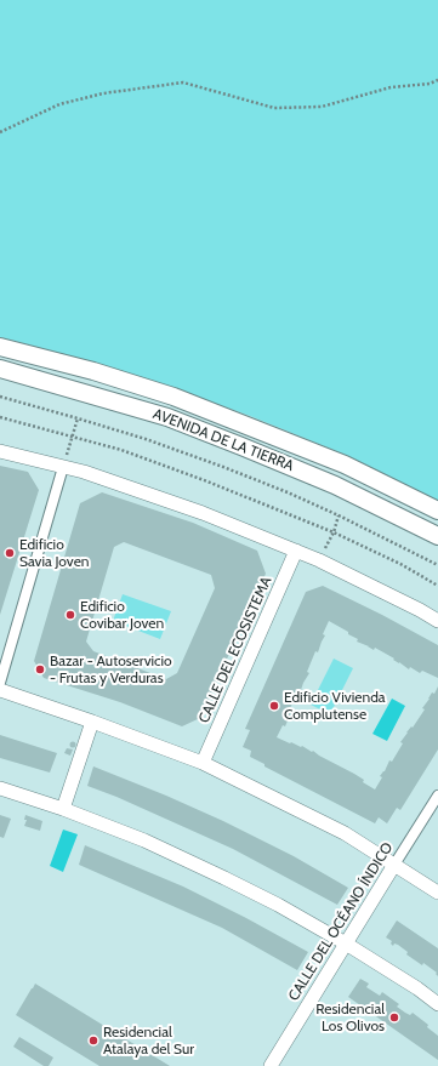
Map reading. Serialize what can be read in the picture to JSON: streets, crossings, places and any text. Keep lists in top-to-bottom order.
{
  "streets": {
    "street": ["AVENIDA DE LA TIERRA", "CALLE DEL ECOSISTEMA", "CALLE DEL OCÉANO ÍNDICO"]
  },
  "places": [
    "Edificio Savia Joven",
    "Edificio Covibar Joven",
    "Bazar - Autoservicio - Frutas y Verduras",
    "Edificio Vivienda Complutense",
    "Residencial Los Olivos",
    "Residencial Atalaya del Sur"
  ]
}
